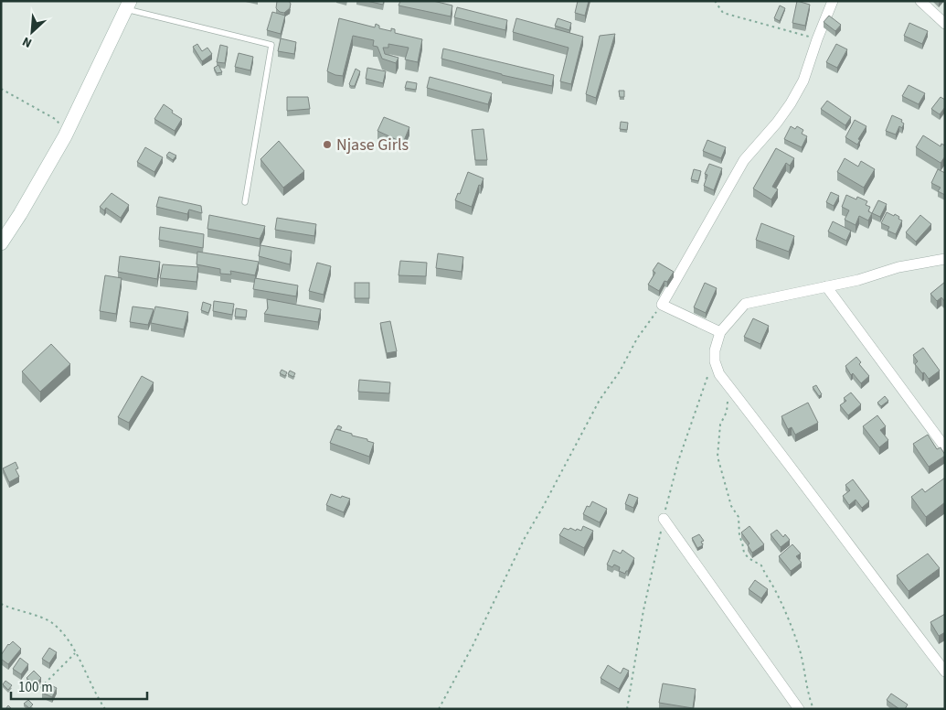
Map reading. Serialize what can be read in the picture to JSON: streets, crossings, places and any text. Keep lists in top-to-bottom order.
{
  "places": ["Njase Girls"],
  "scale_bar": "100 m",
  "north": "bottom left"
}
